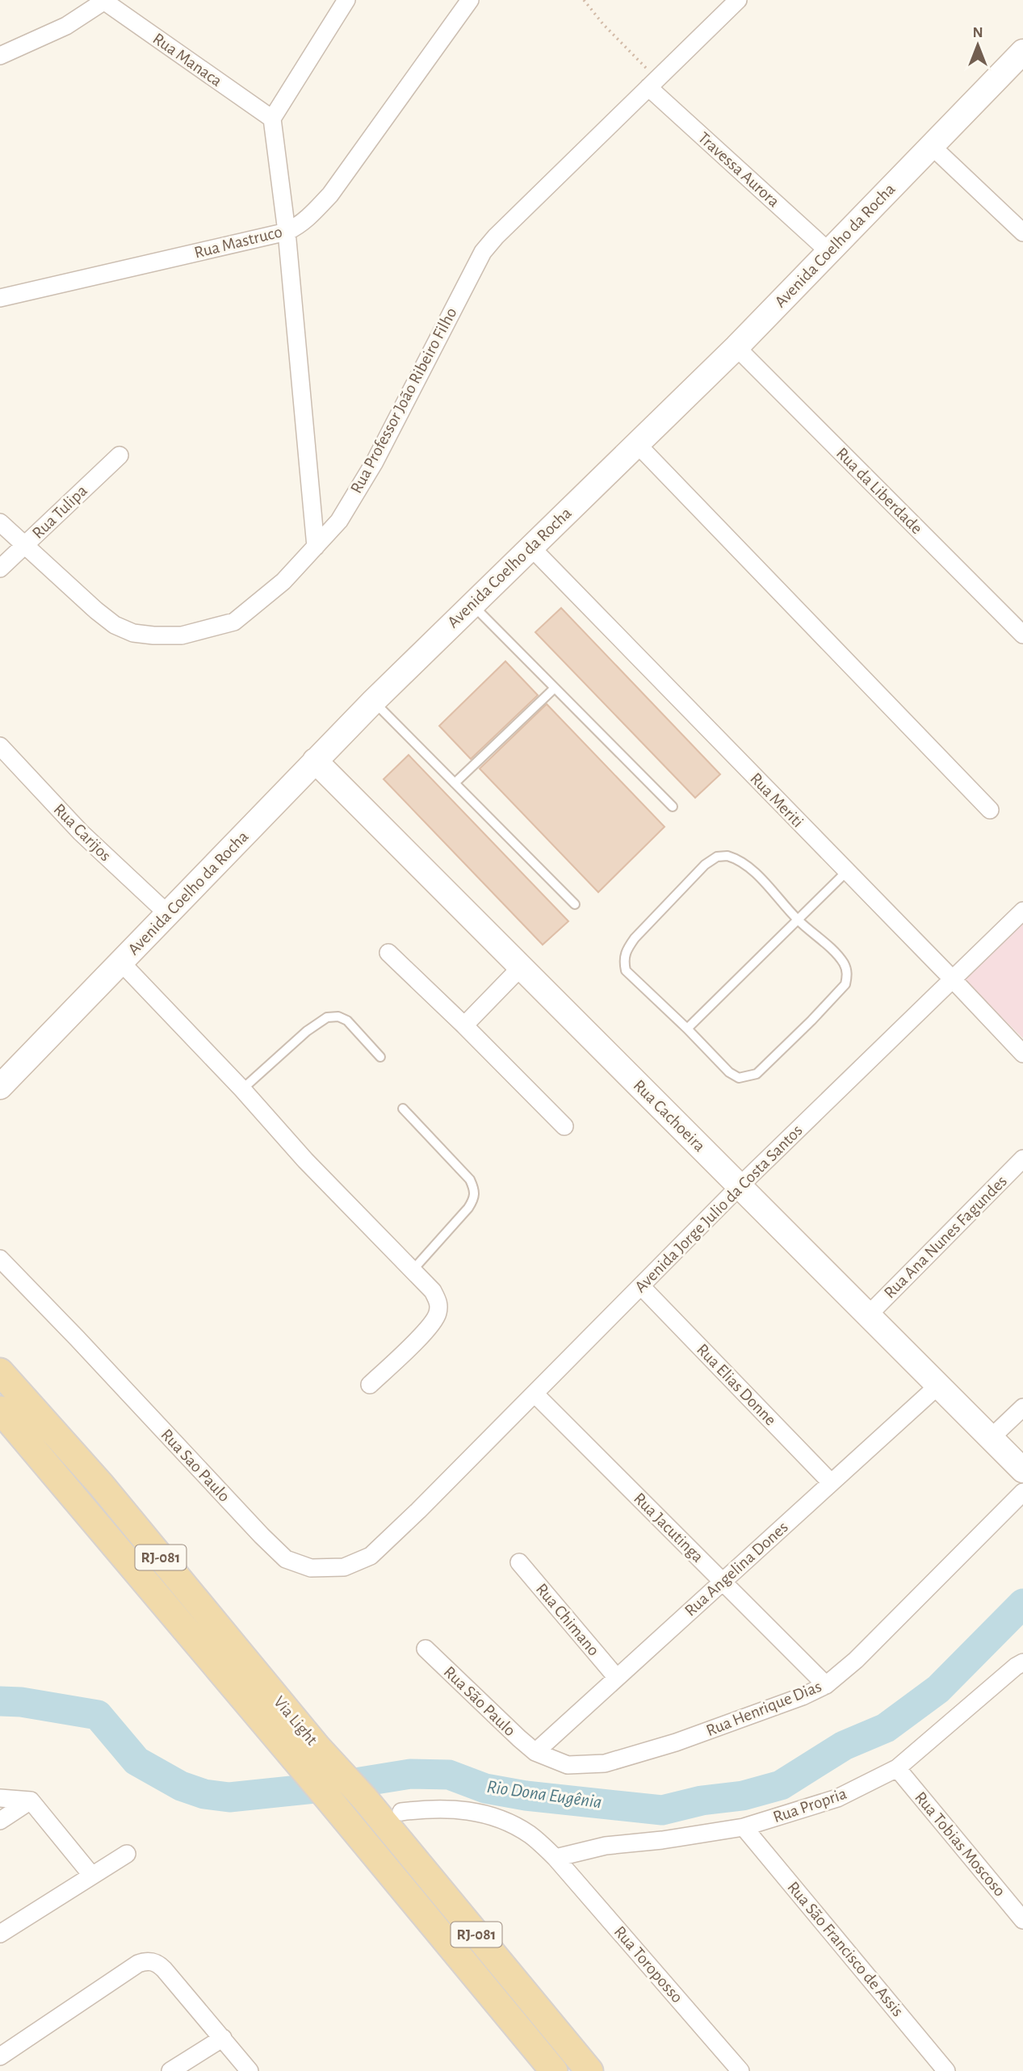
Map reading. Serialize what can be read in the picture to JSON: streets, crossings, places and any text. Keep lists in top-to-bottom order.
{
  "streets": {
    "main road": [
      "Avenida Coelho da Rocha",
      "Rua Cachoeira",
      "RJ-081",
      "Via Light"
    ],
    "street": [
      "Rua Manaca",
      "Travessa Aurora",
      "Rua Mastruco",
      "Rua Professor João Ribeiro Filho",
      "Rua da Liberdade",
      "Rua Tulipa",
      "Rua Meriti",
      "Rua Carijos",
      "Avenida Jorge Julio da Costa Santos",
      "Rua Ana Nunes Fagundes",
      "Rua Elias Donne",
      "Rua Sao Paulo",
      "Rua Jacutinga",
      "Rua Angelina Dones",
      "Rua Chimano",
      "Rua São Paulo",
      "Rua Henrique Dias",
      "Rua Propria",
      "Rua Tobias Moscoso",
      "Rua São Francisco de Assis",
      "Rua Toroposso"
    ]
  },
  "crossings": [
    ["Travessa Aurora", "Avenida Coelho da Rocha"],
    ["Travessa Aurora", "Rua Professor João Ribeiro Filho"],
    ["Avenida Coelho da Rocha", "Rua da Liberdade"],
    ["Avenida Coelho da Rocha", "Rua Meriti"],
    ["Avenida Coelho da Rocha", "Rua Carijos"],
    ["Avenida Coelho da Rocha", "Rua Cachoeira"],
    ["Rua Professor João Ribeiro Filho", "Rua Tulipa"],
    ["Rua Meriti", "Avenida Jorge Julio da Costa Santos"],
    ["Rua Cachoeira", "Avenida Jorge Julio da Costa Santos"],
    ["Rua Cachoeira", "Rua Ana Nunes Fagundes"],
    ["Rua Cachoeira", "Rua Angelina Dones"],
    ["Avenida Jorge Julio da Costa Santos", "Rua Elias Donne"],
    ["Avenida Jorge Julio da Costa Santos", "Rua Sao Paulo"],
    ["Avenida Jorge Julio da Costa Santos", "Rua Jacutinga"],
    ["Rua Elias Donne", "Rua Angelina Dones"],
    ["Rua Jacutinga", "Rua Angelina Dones"],
    ["Rua Jacutinga", "Rua Henrique Dias"],
    ["Rua Angelina Dones", "Rua Chimano"],
    ["Rua Angelina Dones", "Rua São Paulo"],
    ["Rua Angelina Dones", "Rua Henrique Dias"],
    ["Rua São Paulo", "Rua Henrique Dias"],
    ["Rua Propria", "Rua Tobias Moscoso"],
    ["Rua Propria", "Rua São Francisco de Assis"],
    ["Rua Propria", "Rua Toroposso"]
  ],
  "water": ["Rio Dona Eugênia"],
  "north": "top"
}
